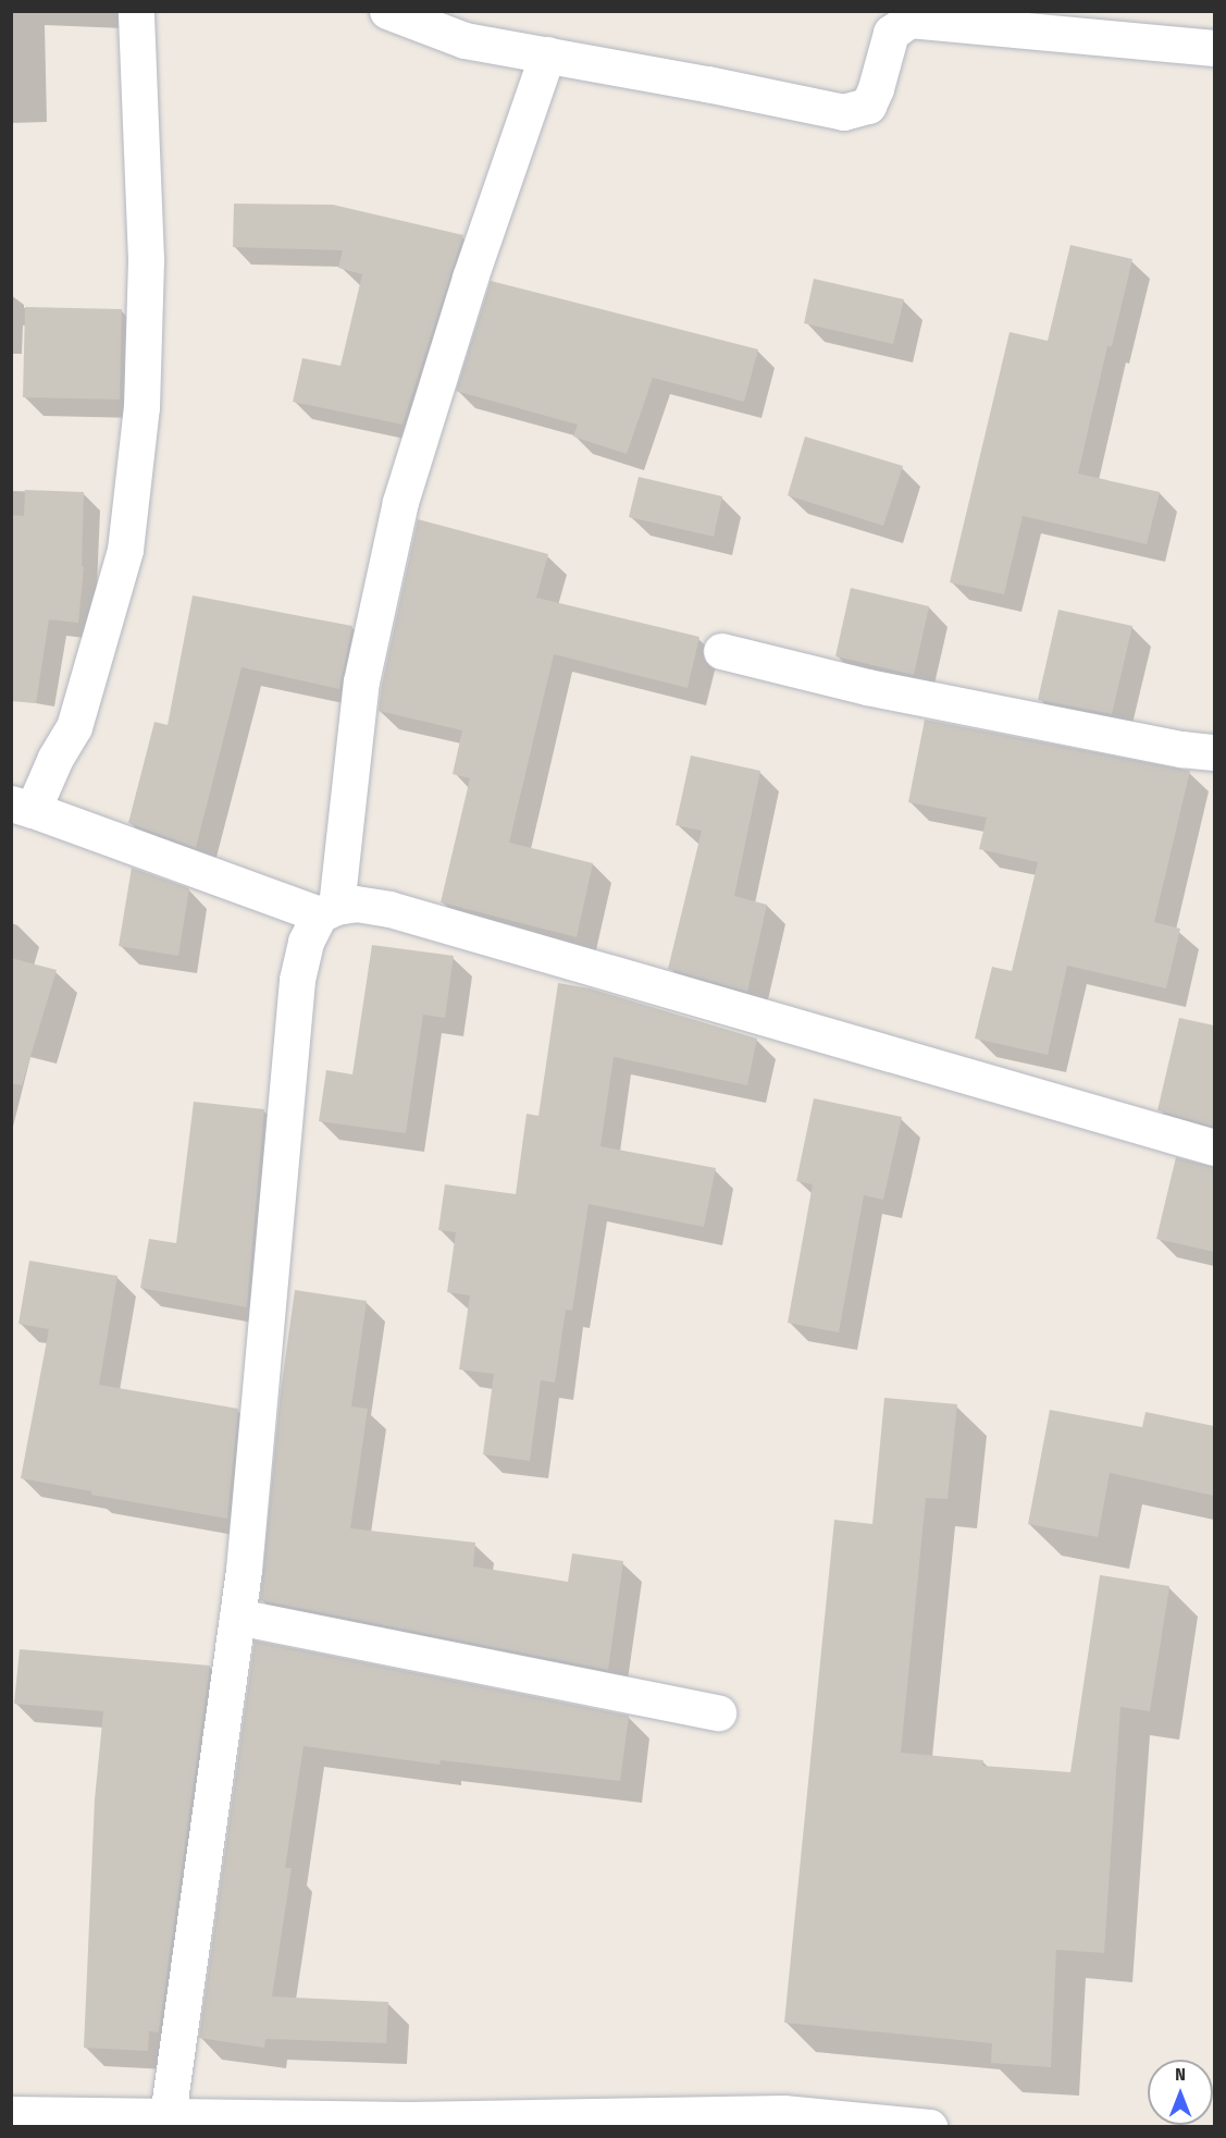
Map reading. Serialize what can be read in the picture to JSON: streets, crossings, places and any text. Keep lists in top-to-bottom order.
{
  "north": "top"
}
